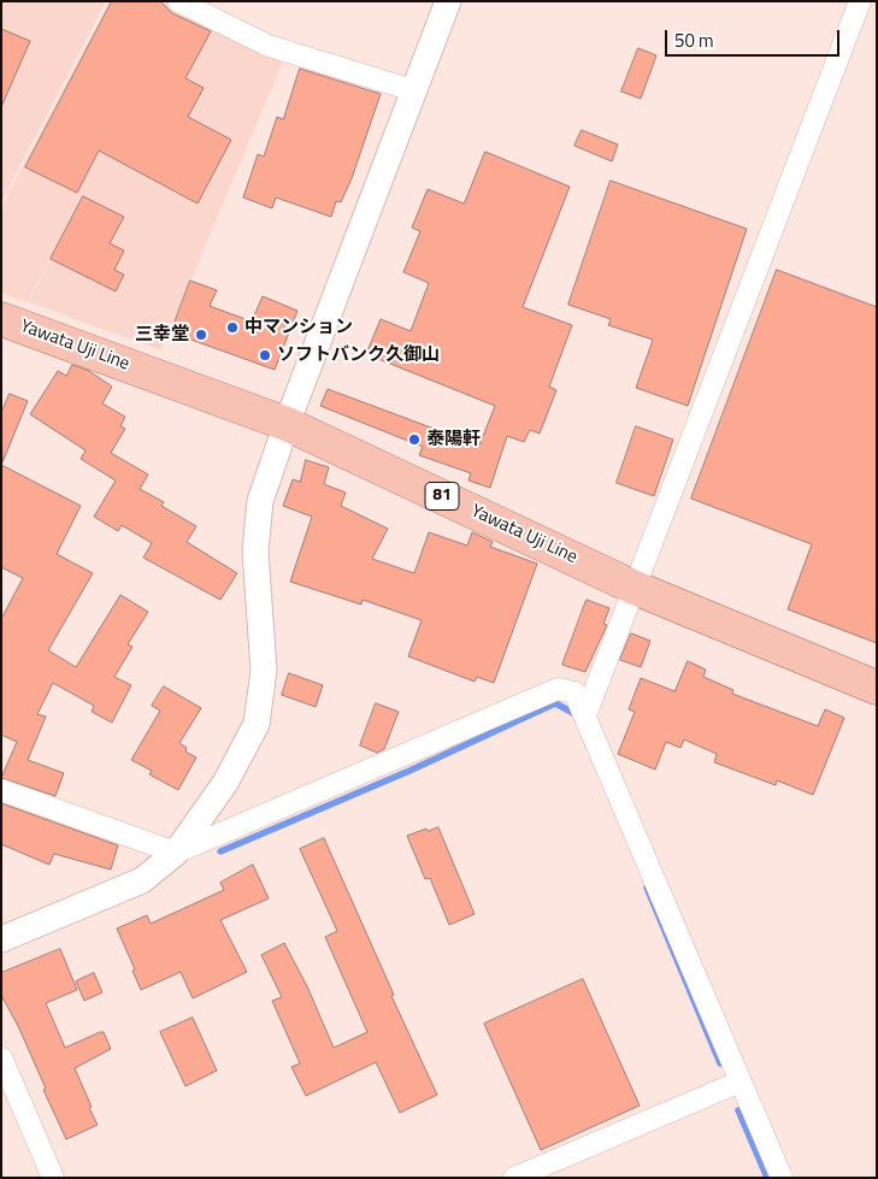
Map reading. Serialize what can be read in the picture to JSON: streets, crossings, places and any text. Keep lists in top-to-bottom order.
{
  "streets": {
    "main road": ["Yawata Uji Line", "81"]
  },
  "places": [
    "中マンション",
    "三幸堂",
    "ソフトバンク久御山",
    "泰陽軒"
  ],
  "scale_bar": "50 m"
}
